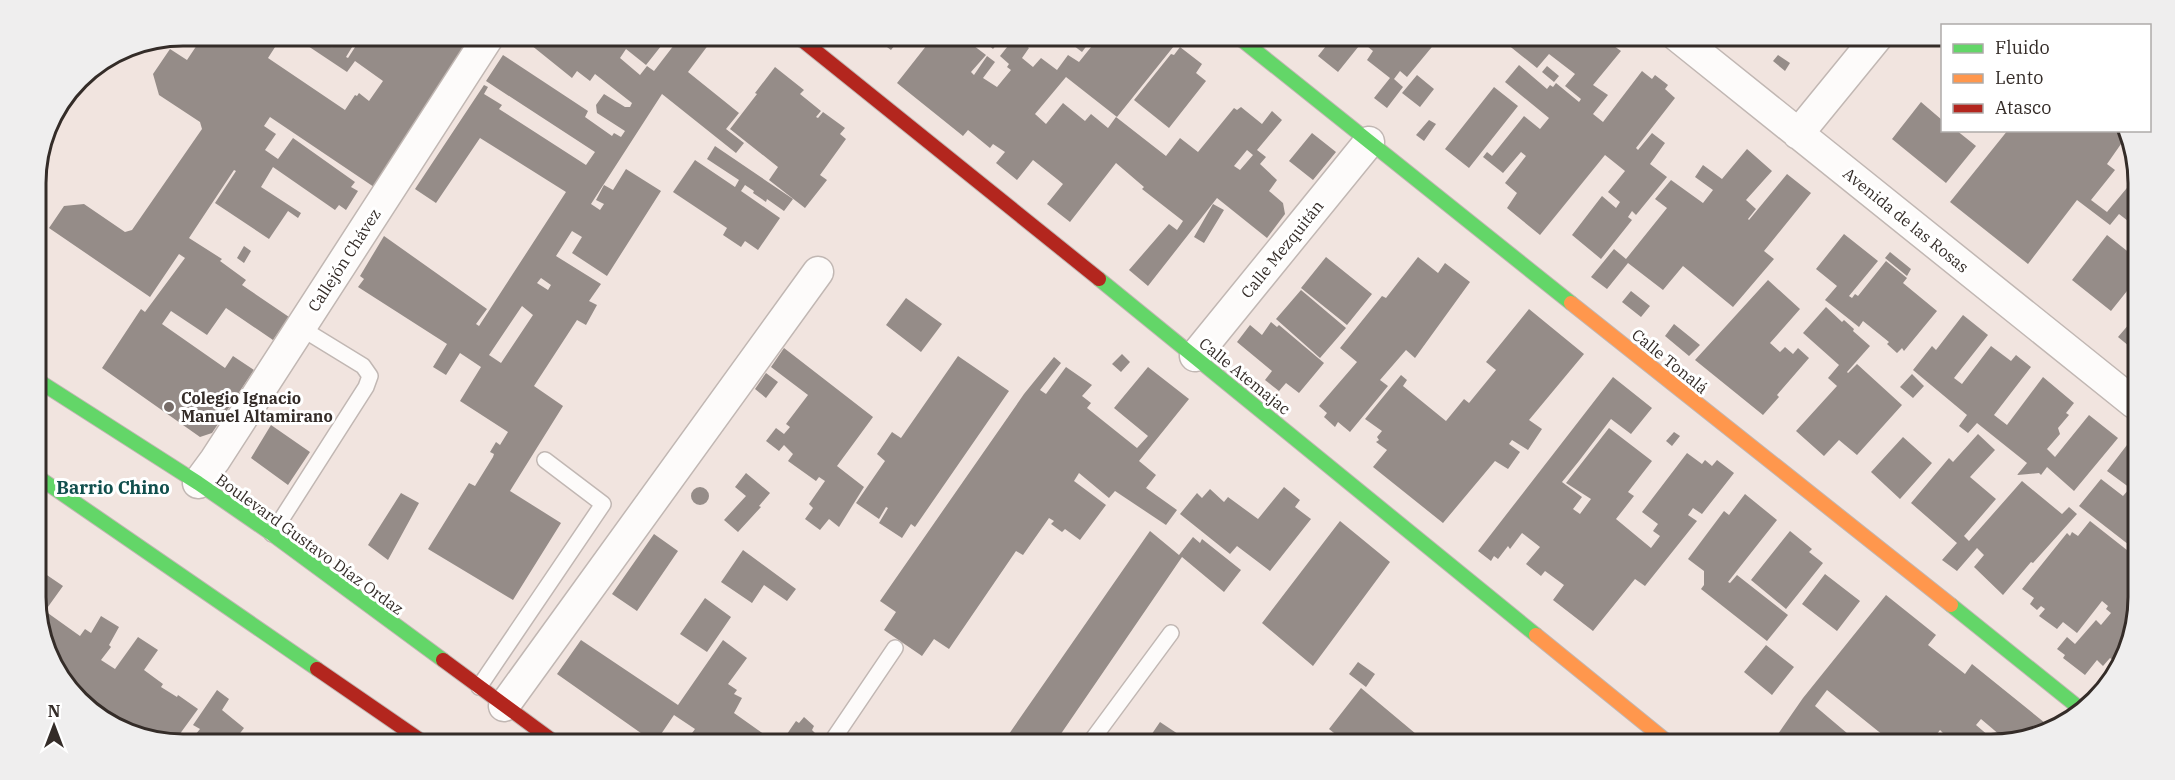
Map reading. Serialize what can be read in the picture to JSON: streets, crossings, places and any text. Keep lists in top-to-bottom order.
{
  "streets": {
    "street": [
      "Avenida de las Rosas",
      "Calle Mezquitán",
      "Callejón Chávez",
      "Calle Tonalá",
      "Calle Atemajac",
      "Boulevard Gustavo Díaz Ordaz"
    ]
  },
  "crossings": [
    ["Calle Mezquitán", "Calle Tonalá"],
    ["Calle Mezquitán", "Calle Atemajac"],
    ["Callejón Chávez", "Boulevard Gustavo Díaz Ordaz"]
  ],
  "districts": ["Barrio Chino"],
  "places": ["Colegio Ignacio Manuel Altamirano"],
  "legend": ["Fluido", "Lento", "Atasco"],
  "north": "top"
}
